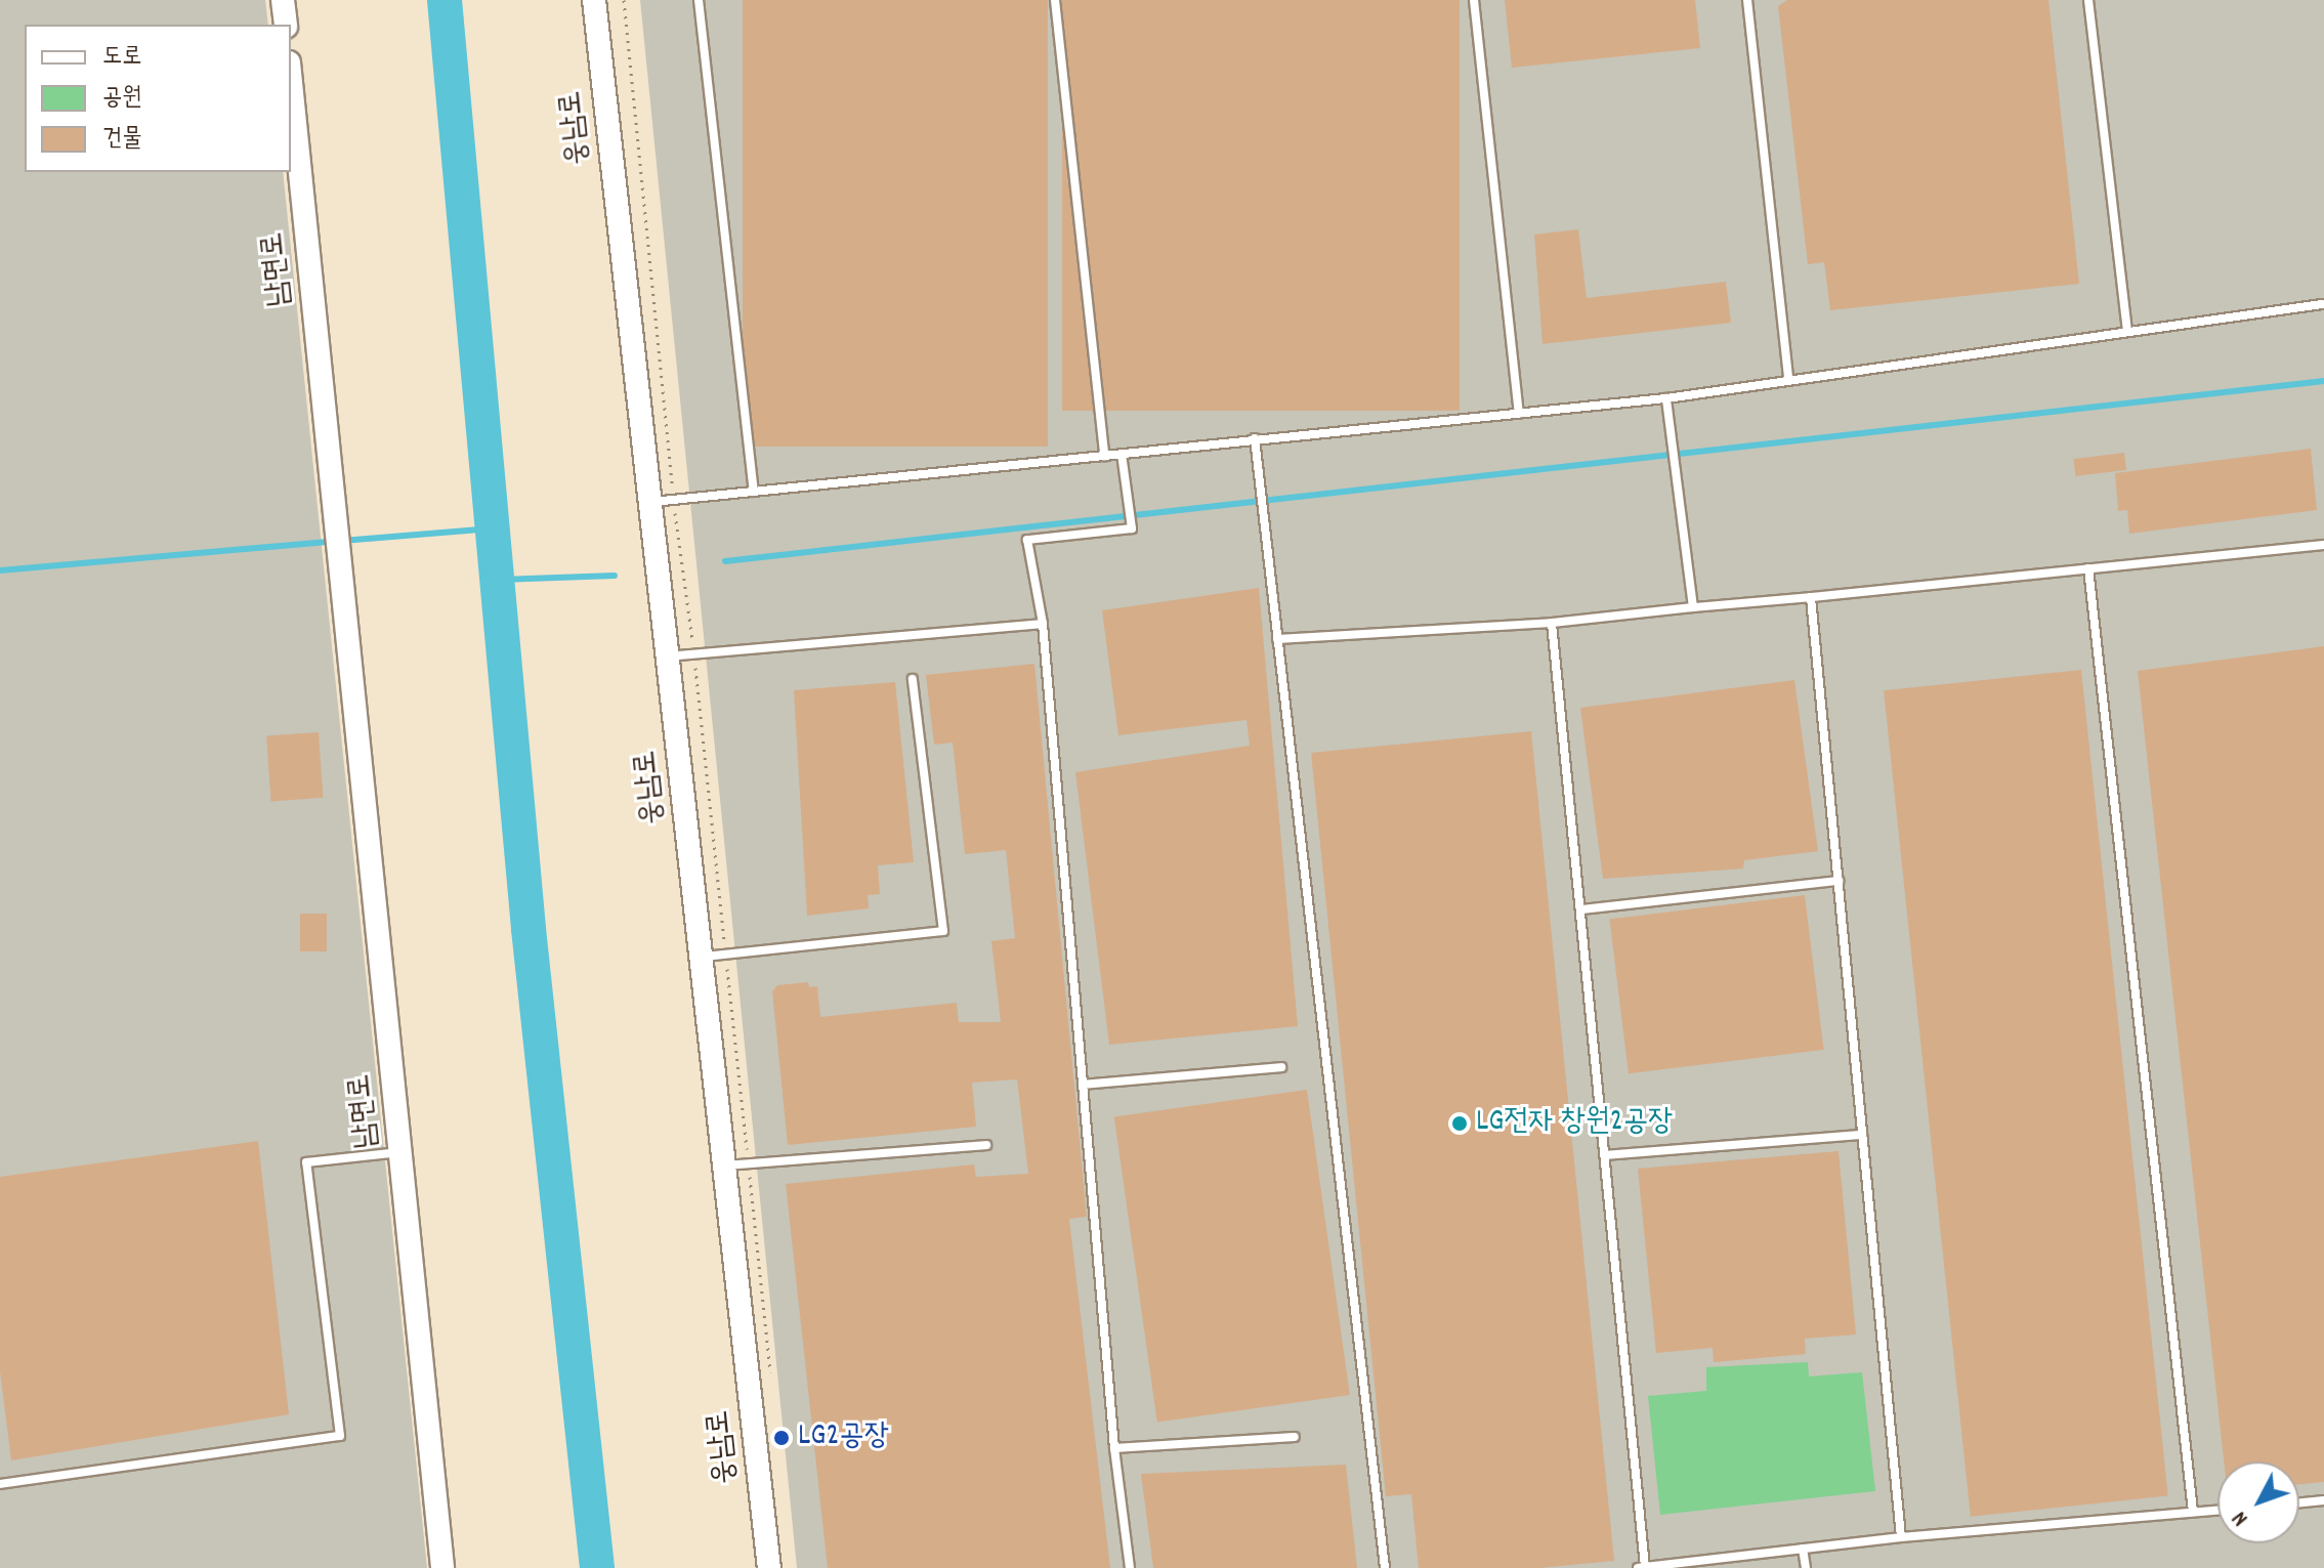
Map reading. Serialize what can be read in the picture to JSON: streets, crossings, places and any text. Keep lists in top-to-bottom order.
{
  "streets": {
    "street": ["웅남로", "남면로"]
  },
  "places": ["LG전자 창원2공장", "LG2공장"],
  "legend": ["도로", "공원", "건물"],
  "north": "bottom left"
}
